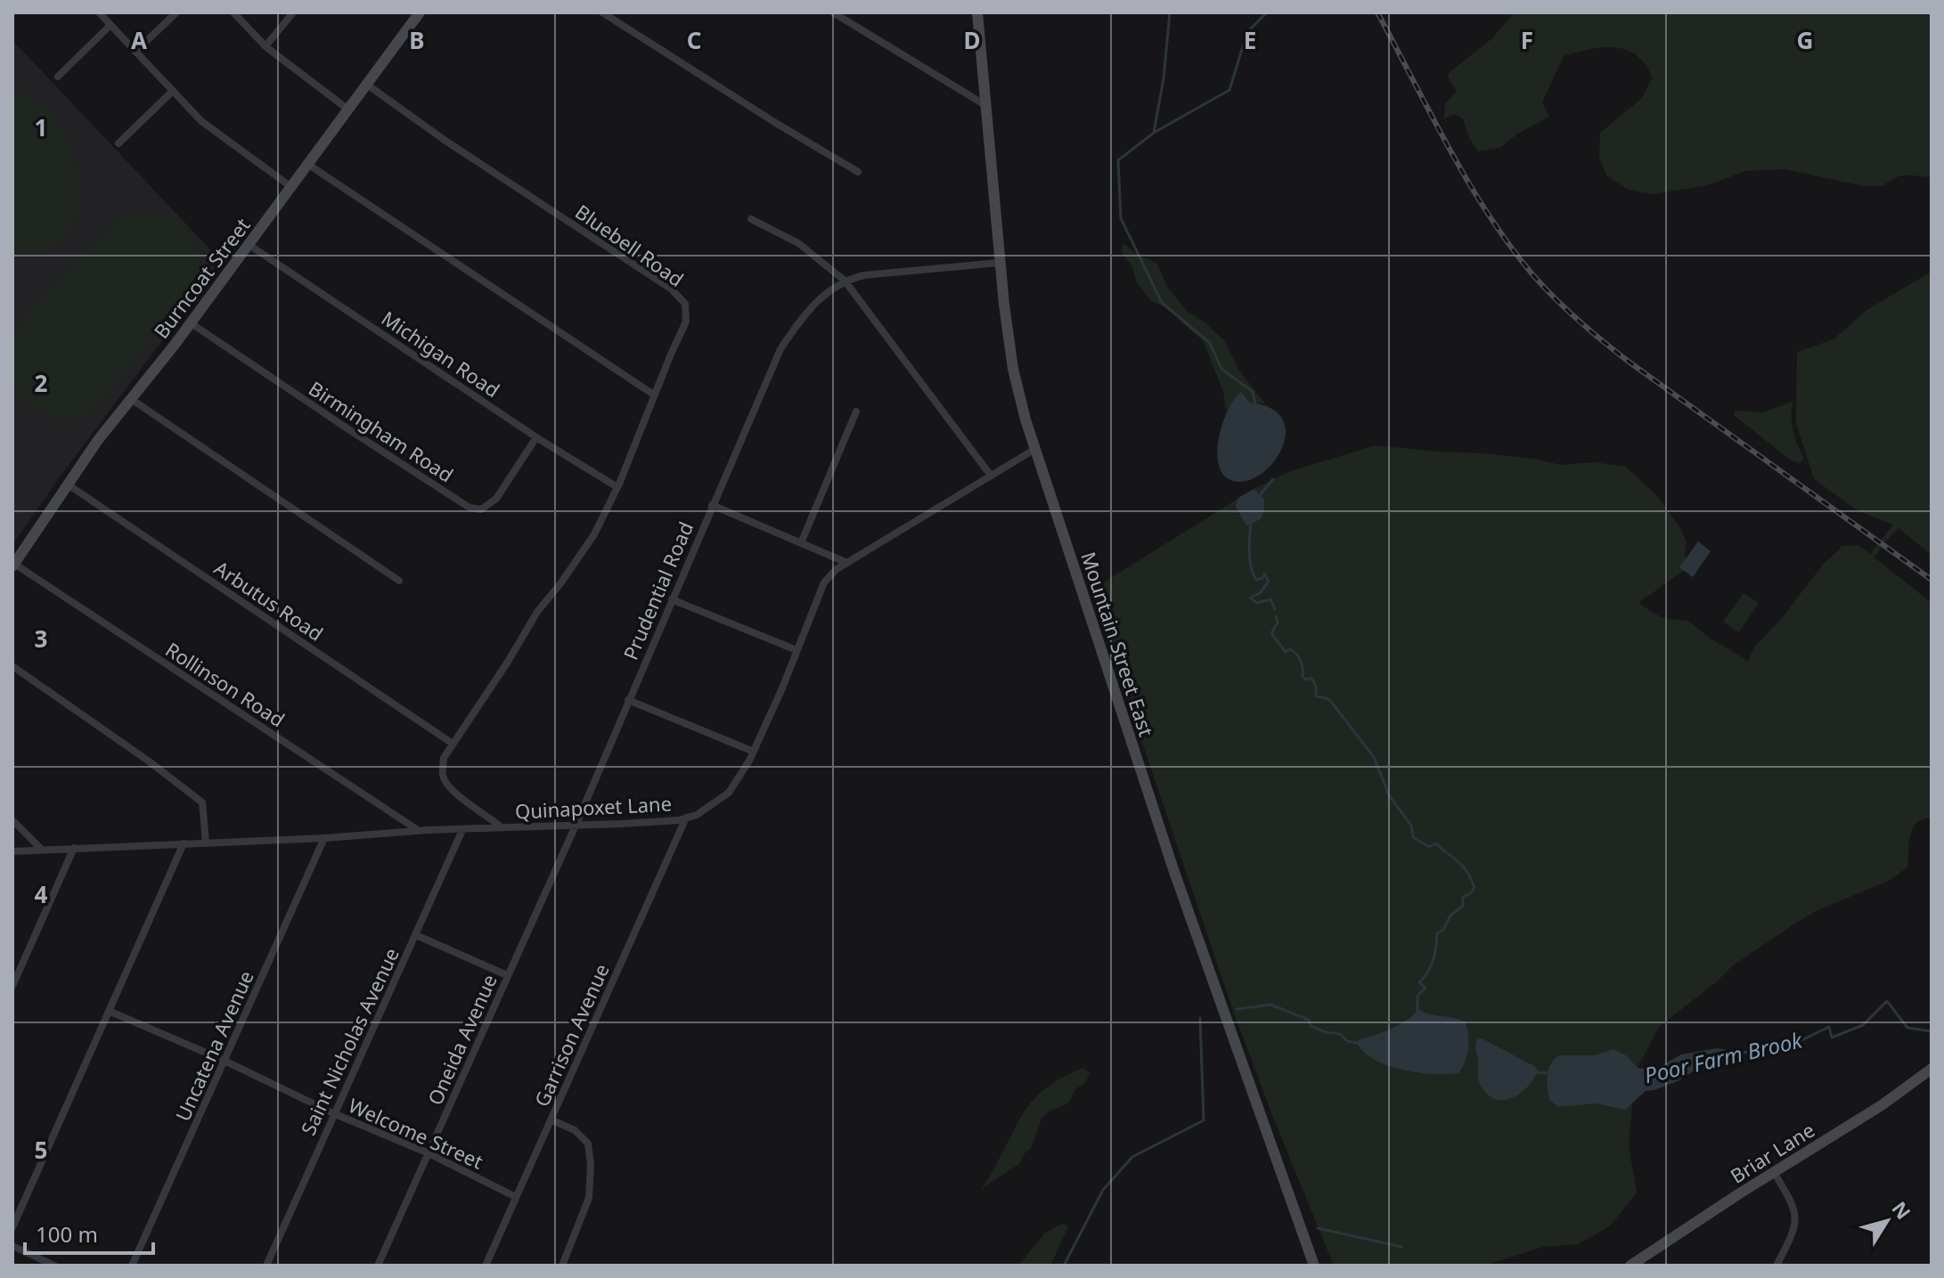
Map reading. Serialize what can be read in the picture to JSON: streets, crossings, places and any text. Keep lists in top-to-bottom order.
{
  "streets": {
    "main road": ["Burncoat Street", "Mountain Street East", "Briar Lane"],
    "street": [
      "Bluebell Road",
      "Michigan Road",
      "Birmingham Road",
      "Prudential Road",
      "Arbutus Road",
      "Rollinson Road",
      "Quinapoxet Lane",
      "Garrison Avenue",
      "Oneida Avenue",
      "Saint Nicholas Avenue",
      "Uncatena Avenue",
      "Welcome Street"
    ]
  },
  "crossings": [
    ["Bluebell Road", "Burncoat Street"],
    ["Bluebell Road", "Michigan Road"],
    ["Bluebell Road", "Arbutus Road"],
    ["Bluebell Road", "Quinapoxet Lane"],
    ["Burncoat Street", "Michigan Road"],
    ["Burncoat Street", "Birmingham Road"],
    ["Burncoat Street", "Arbutus Road"],
    ["Burncoat Street", "Rollinson Road"],
    ["Michigan Road", "Birmingham Road"],
    ["Prudential Road", "Quinapoxet Lane"],
    ["Prudential Road", "Oneida Avenue"],
    ["Mountain Street East", "Quinapoxet Lane"],
    ["Rollinson Road", "Quinapoxet Lane"],
    ["Quinapoxet Lane", "Garrison Avenue"],
    ["Quinapoxet Lane", "Oneida Avenue"],
    ["Quinapoxet Lane", "Saint Nicholas Avenue"],
    ["Quinapoxet Lane", "Uncatena Avenue"],
    ["Garrison Avenue", "Welcome Street"],
    ["Oneida Avenue", "Welcome Street"],
    ["Saint Nicholas Avenue", "Welcome Street"],
    ["Uncatena Avenue", "Welcome Street"]
  ],
  "water": ["Poor Farm Brook"],
  "scale_bar": "100 m",
  "north": "top right",
  "grid": {
    "columns": [
      "A",
      "B",
      "C",
      "D",
      "E",
      "F",
      "G"
    ],
    "rows": [
      "1",
      "2",
      "3",
      "4",
      "5"
    ]
  }
}
